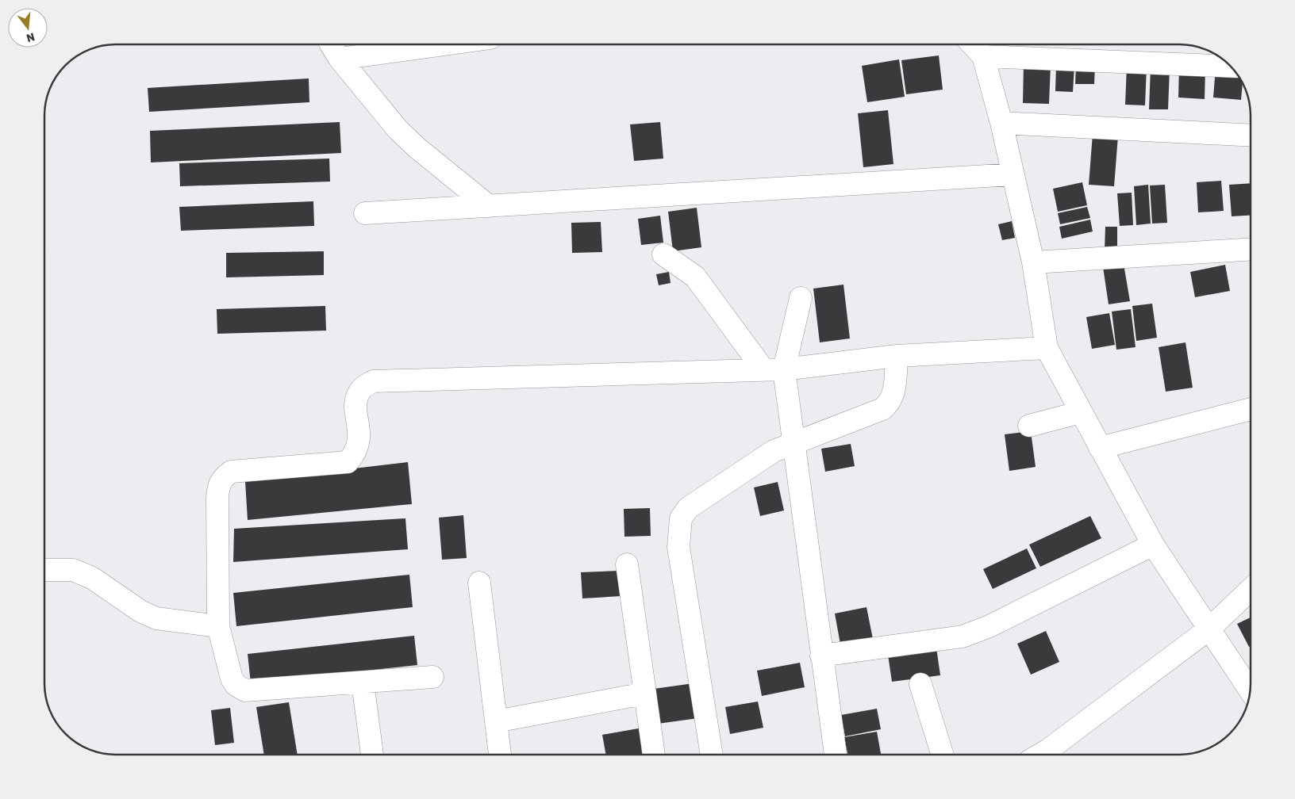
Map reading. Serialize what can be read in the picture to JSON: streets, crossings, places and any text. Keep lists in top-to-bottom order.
{
  "north": "bottom"
}
